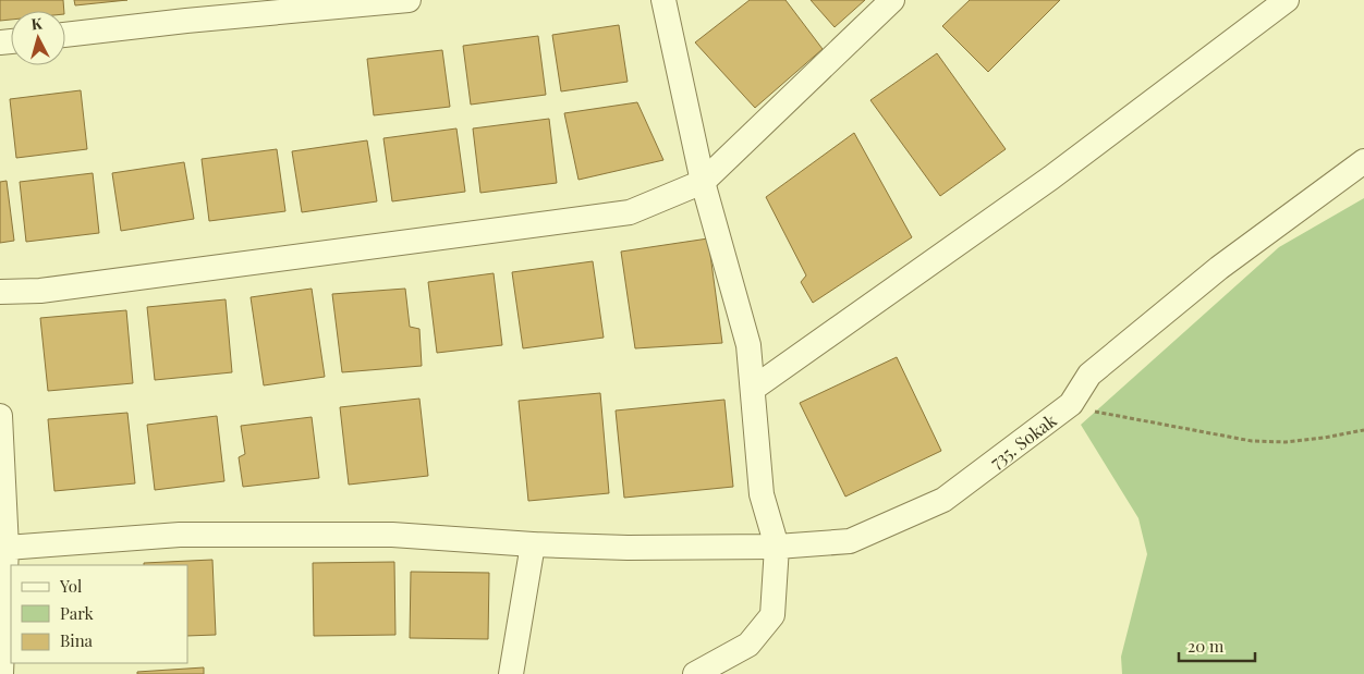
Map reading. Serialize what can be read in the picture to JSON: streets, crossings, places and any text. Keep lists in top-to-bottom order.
{
  "streets": {
    "street": ["735. Sokak"]
  },
  "legend": ["Yol", "Park", "Bina"],
  "scale_bar": "20 m",
  "north": "top"
}
